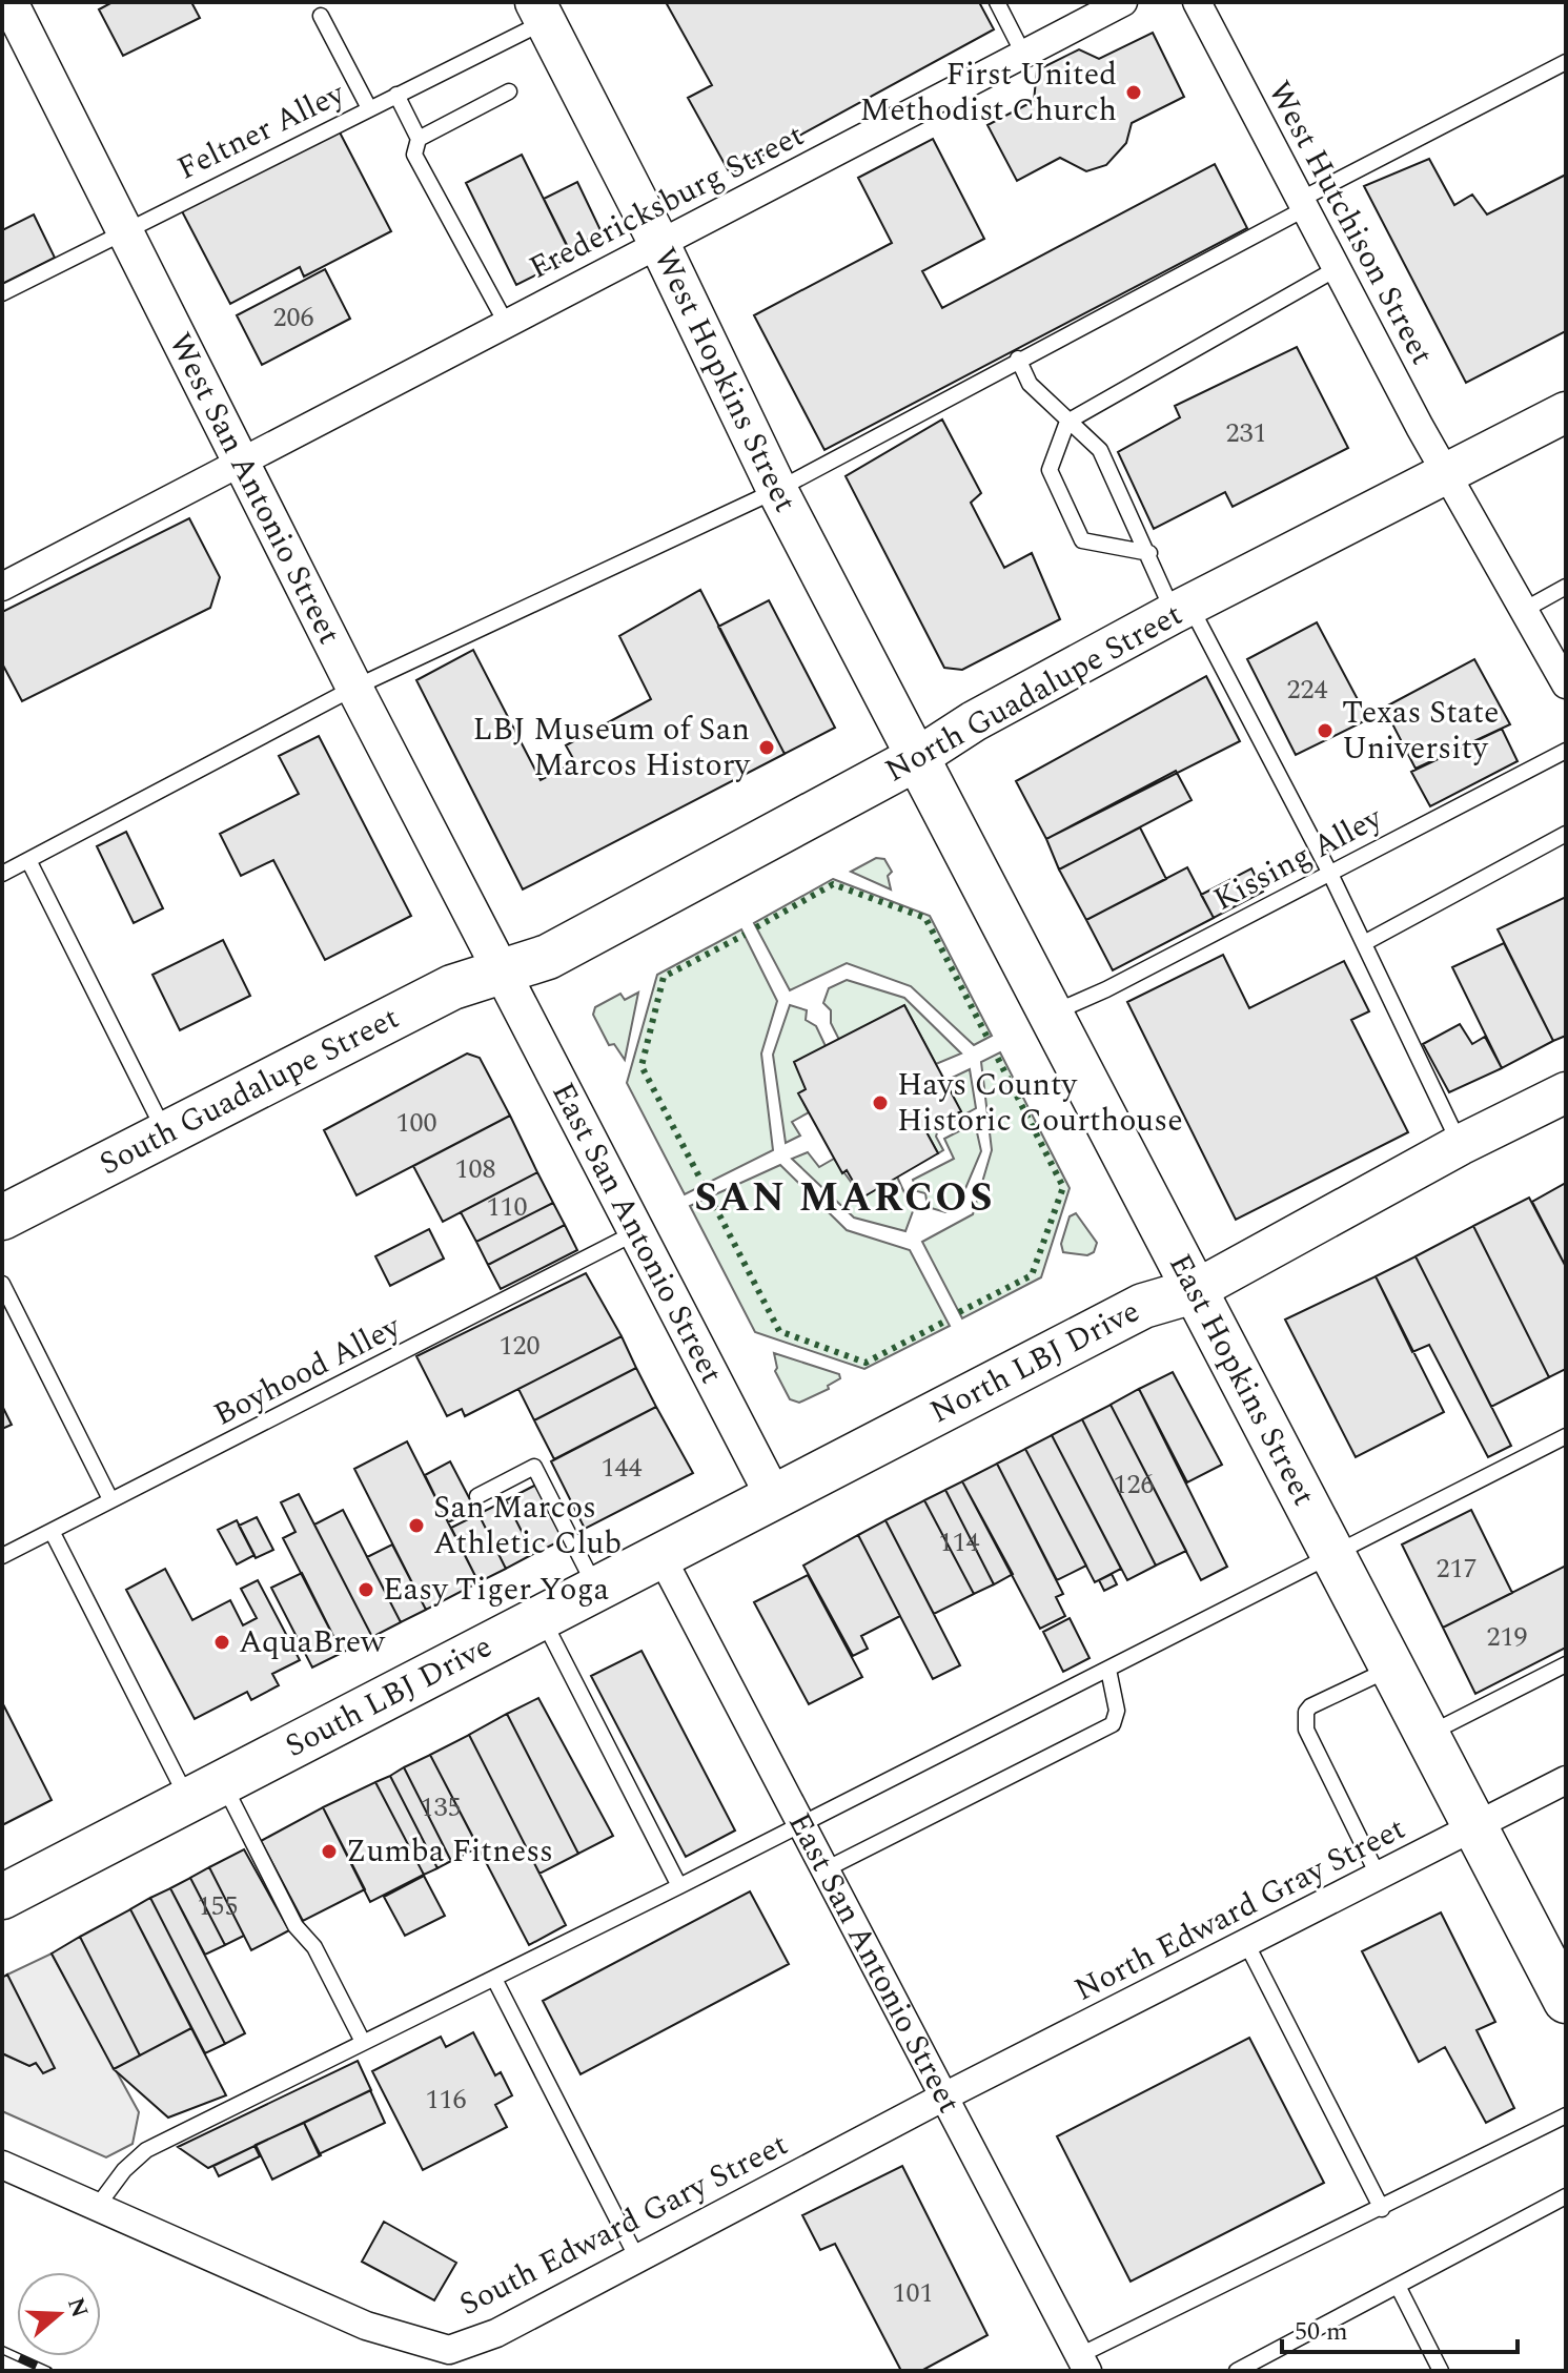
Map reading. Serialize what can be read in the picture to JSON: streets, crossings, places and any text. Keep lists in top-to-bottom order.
{
  "streets": {
    "main road": [
      "West Hopkins Street",
      "North Guadalupe Street",
      "South Guadalupe Street",
      "North LBJ Drive",
      "East Hopkins Street",
      "South LBJ Drive"
    ],
    "street": [
      "Fredericksburg Street",
      "West Hutchison Street",
      "West San Antonio Street",
      "East San Antonio Street",
      "North Edward Gray Street",
      "South Edward Gary Street"
    ],
    "lane": ["Feltner Alley", "Kissing Alley", "Boyhood Alley"]
  },
  "crossings": [
    ["Feltner Alley", "West Hopkins Street"],
    ["Feltner Alley", "West San Antonio Street"],
    ["Fredericksburg Street", "West Hopkins Street"],
    ["Fredericksburg Street", "West San Antonio Street"],
    ["West Hutchison Street", "North Guadalupe Street"],
    ["West Hopkins Street", "North Guadalupe Street"],
    ["West Hopkins Street", "East Hopkins Street"],
    ["West San Antonio Street", "North Guadalupe Street"],
    ["West San Antonio Street", "South Guadalupe Street"],
    ["West San Antonio Street", "East San Antonio Street"],
    ["North Guadalupe Street", "South Guadalupe Street"],
    ["North Guadalupe Street", "East San Antonio Street"],
    ["North Guadalupe Street", "East Hopkins Street"],
    ["Kissing Alley", "East Hopkins Street"],
    ["South Guadalupe Street", "East San Antonio Street"],
    ["East San Antonio Street", "North LBJ Drive"],
    ["East San Antonio Street", "Boyhood Alley"],
    ["East San Antonio Street", "South LBJ Drive"],
    ["East San Antonio Street", "North Edward Gray Street"],
    ["East San Antonio Street", "South Edward Gary Street"],
    ["North LBJ Drive", "East Hopkins Street"],
    ["North LBJ Drive", "South LBJ Drive"],
    ["East Hopkins Street", "North Edward Gray Street"],
    ["North Edward Gray Street", "South Edward Gary Street"]
  ],
  "districts": ["SAN MARCOS"],
  "places": [
    "First United Methodist Church",
    "Texas State University",
    "LBJ Museum of San Marcos History",
    "Hays County Historic Courthouse",
    "San Marcos Athletic Club",
    "Easy Tiger Yoga",
    "AquaBrew",
    "Zumba Fitness"
  ],
  "house_numbers": [
    "206",
    "231",
    "224",
    "100",
    "108",
    "110",
    "120",
    "144",
    "126",
    "114",
    "217",
    "219",
    "135",
    "155",
    "116",
    "101"
  ],
  "scale_bar": "50 m",
  "north": "right"
}
